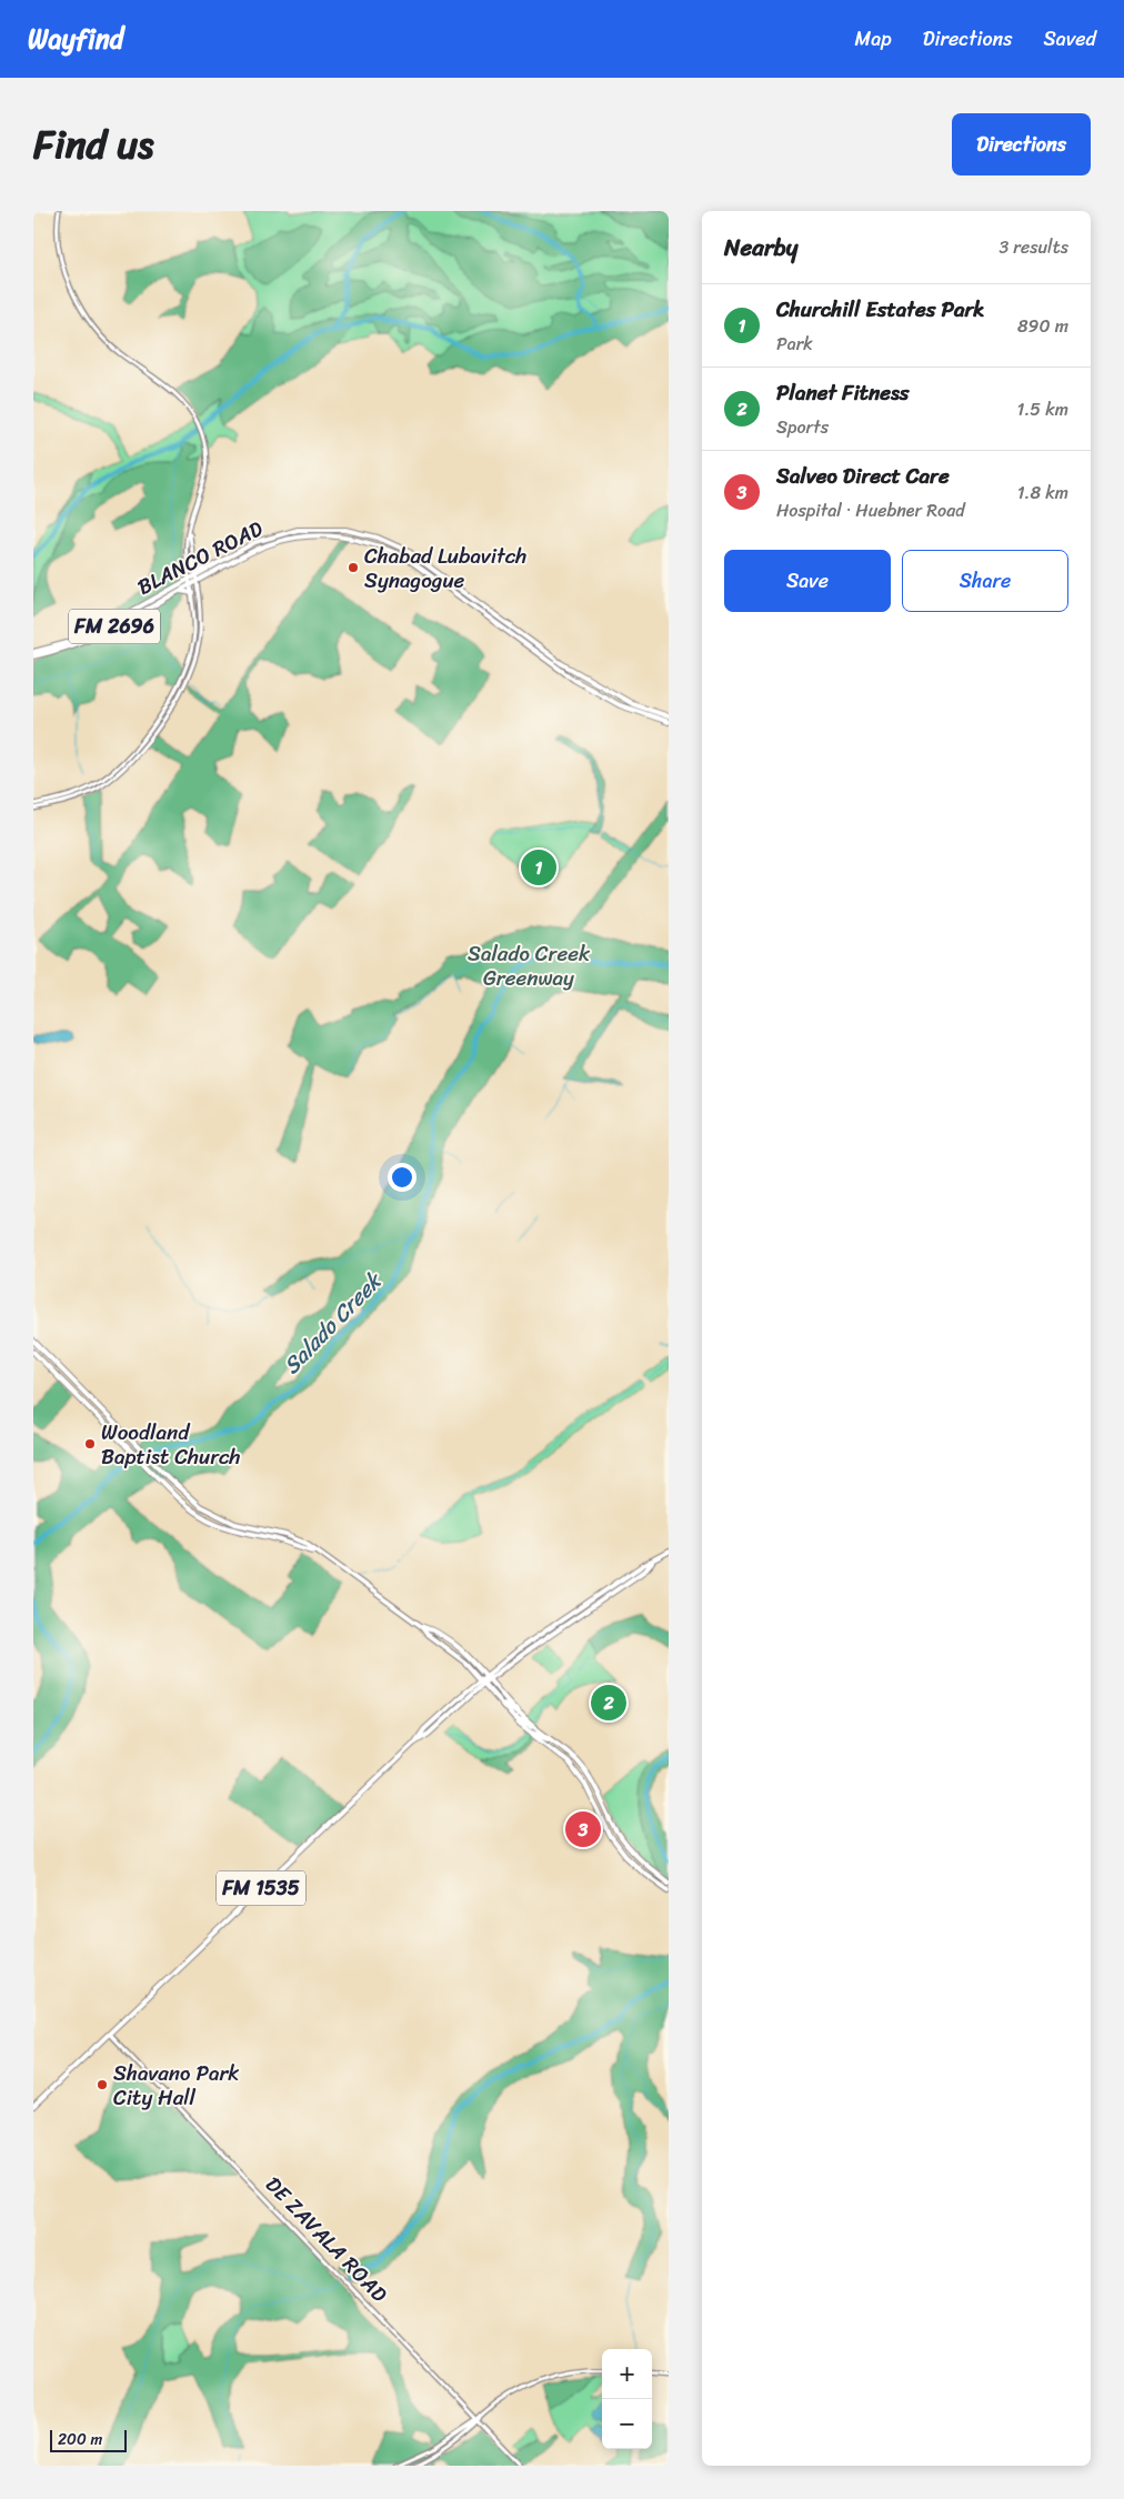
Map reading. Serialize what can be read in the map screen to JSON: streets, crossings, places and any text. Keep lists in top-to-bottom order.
{
  "streets": {
    "main road": [
      "BLANCO ROAD",
      "FM 2696",
      "FM 1535",
      "DE ZAVALA ROAD"
    ]
  },
  "crossings": [
    ["FM 1535", "DE ZAVALA ROAD"]
  ],
  "water": ["Salado Creek"],
  "parks": ["Salado Creek Greenway"],
  "places": ["Chabad Lubavitch Synagogue", "Woodland Baptist Church", "Shavano Park City Hall"],
  "scale_bar": "200 m",
  "page": {
    "header": "Wayfind",
    "nav": ["Map", "Directions", "Saved"],
    "title": "Find us",
    "buttons": [
      "Directions",
      ["Save", "Share"]
    ],
    "heading": ["Nearby", "3 results"],
    "list": [
      {
        "mark": "1",
        "name": "Churchill Estates Park",
        "note": "Park",
        "value": "890 m"
      },
      {
        "mark": "2",
        "name": "Planet Fitness",
        "note": "Sports",
        "value": "1.5 km"
      },
      {
        "mark": "3",
        "name": "Salveo Direct Care",
        "note": "Hospital · Huebner Road",
        "value": "1.8 km"
      }
    ],
    "pins": ["1", "2", "3"],
    "map_buttons": ["+", "−"],
    "scale": "200 m"
  }
}
